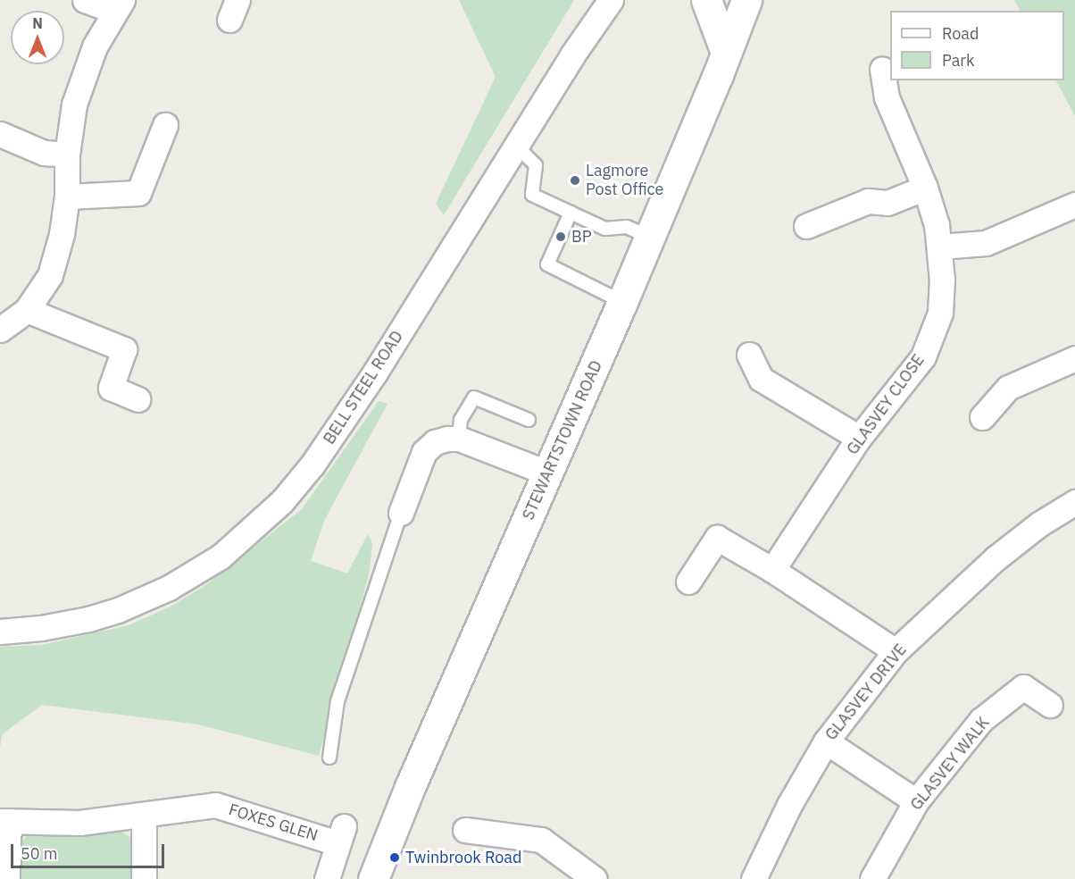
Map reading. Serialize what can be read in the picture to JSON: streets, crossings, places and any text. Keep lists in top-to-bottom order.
{
  "streets": {
    "main road": ["STEWARTSTOWN ROAD"],
    "street": [
      "BELL STEEL ROAD",
      "GLASVEY CLOSE",
      "GLASVEY DRIVE",
      "GLASVEY WALK",
      "FOXES GLEN"
    ]
  },
  "places": ["Lagmore Post Office", "BP", "Twinbrook Road"],
  "legend": ["Road", "Park"],
  "scale_bar": "50 m",
  "north": "top"
}
